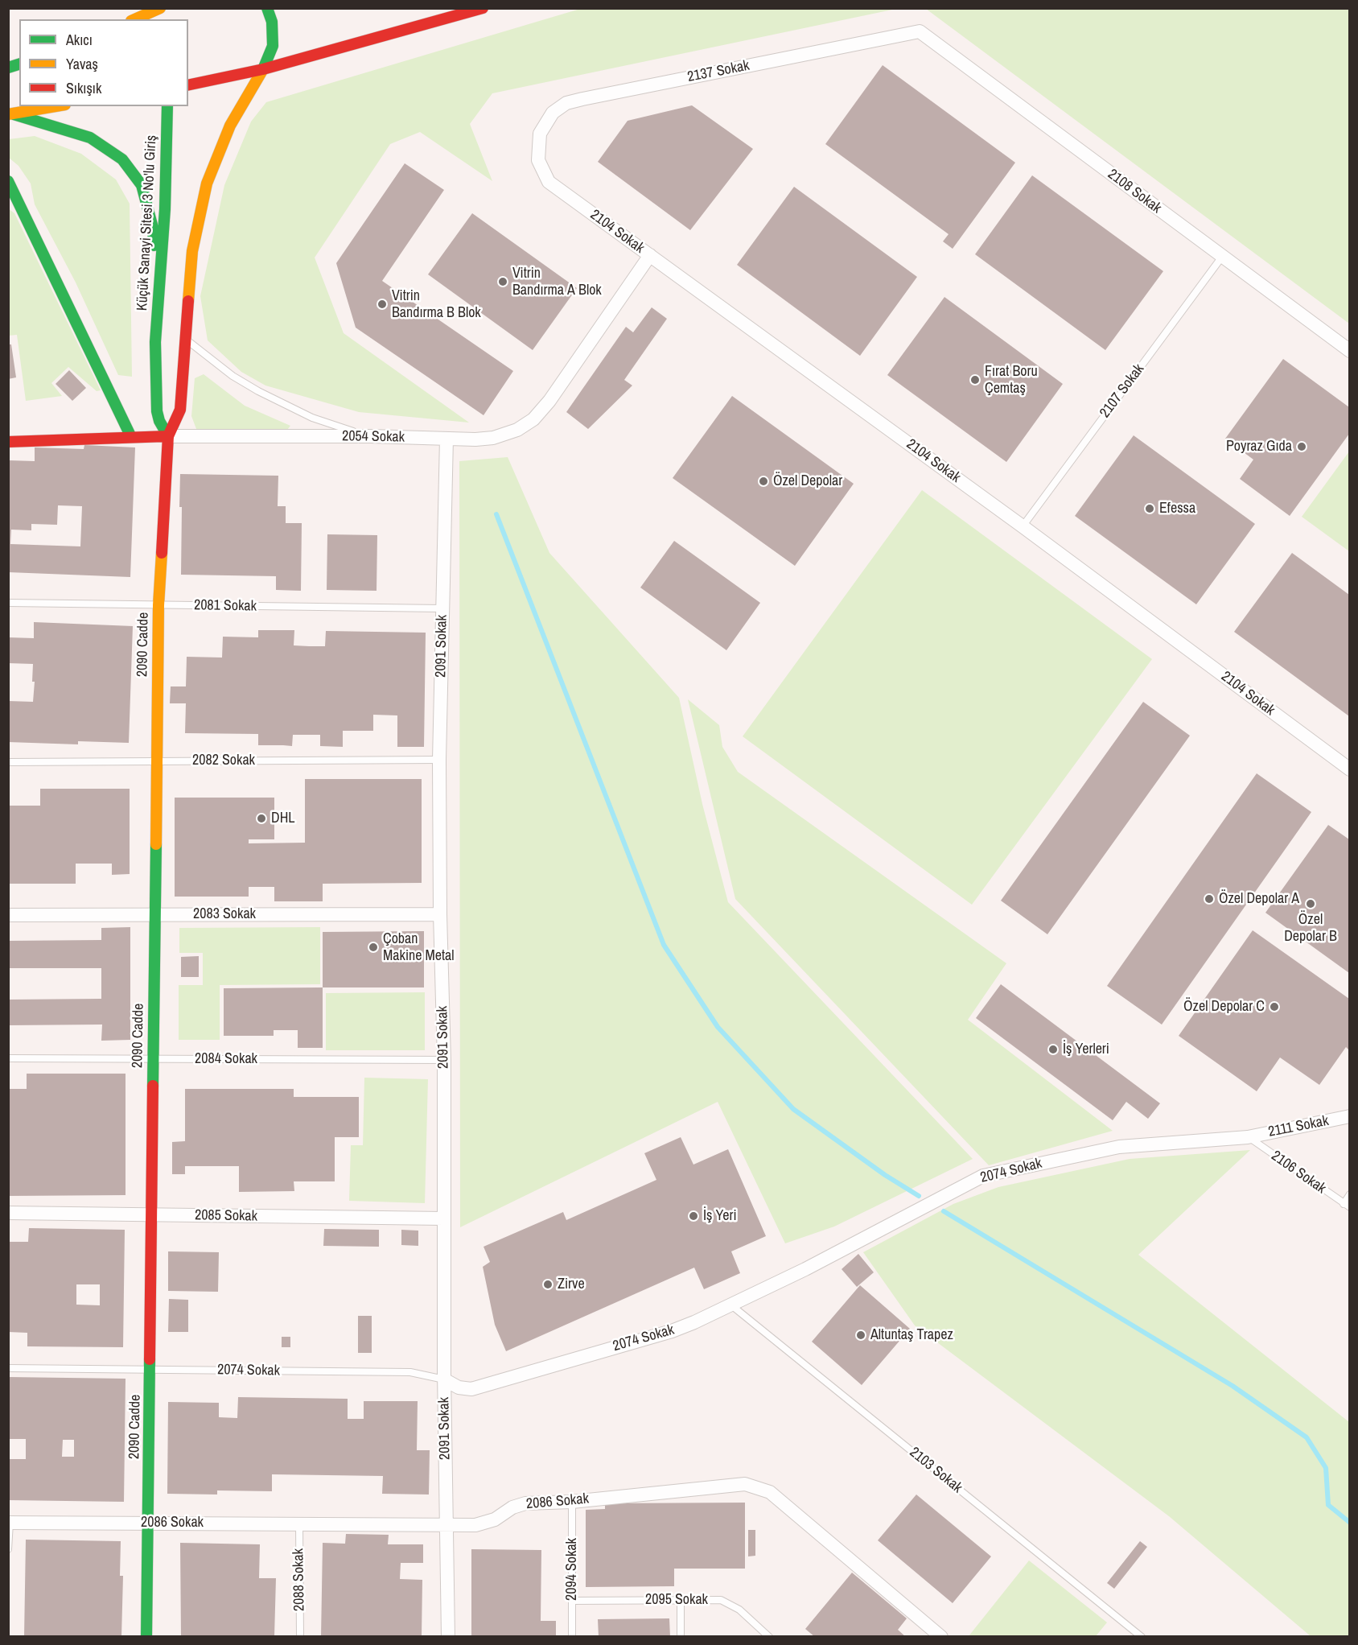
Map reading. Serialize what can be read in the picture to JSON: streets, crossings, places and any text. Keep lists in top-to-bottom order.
{
  "streets": {
    "main road": ["Küçük Sanayi Sitesi 3 No'lu Giriş", "2054 Sokak", "2090 Cadde"],
    "street": [
      "2137 Sokak",
      "2108 Sokak",
      "2104 Sokak",
      "2091 Sokak",
      "2083 Sokak",
      "2111 Sokak",
      "2074 Sokak",
      "2085 Sokak",
      "2086 Sokak"
    ],
    "lane": [
      "2107 Sokak",
      "2081 Sokak",
      "2082 Sokak",
      "2084 Sokak",
      "2106 Sokak",
      "2103 Sokak",
      "2094 Sokak",
      "2088 Sokak",
      "2095 Sokak"
    ]
  },
  "crossings": [
    ["2137 Sokak", "2108 Sokak"],
    ["2137 Sokak", "2104 Sokak"],
    ["2108 Sokak", "2107 Sokak"],
    ["Küçük Sanayi Sitesi 3 No'lu Giriş", "2090 Cadde"],
    ["2104 Sokak", "2107 Sokak"],
    ["2104 Sokak", "2054 Sokak"],
    ["2054 Sokak", "2090 Cadde"],
    ["2054 Sokak", "2091 Sokak"],
    ["2081 Sokak", "2090 Cadde"],
    ["2081 Sokak", "2091 Sokak"],
    ["2090 Cadde", "2082 Sokak"],
    ["2090 Cadde", "2083 Sokak"],
    ["2090 Cadde", "2084 Sokak"],
    ["2090 Cadde", "2074 Sokak"],
    ["2090 Cadde", "2085 Sokak"],
    ["2090 Cadde", "2086 Sokak"],
    ["2091 Sokak", "2082 Sokak"],
    ["2091 Sokak", "2083 Sokak"],
    ["2091 Sokak", "2084 Sokak"],
    ["2091 Sokak", "2074 Sokak"],
    ["2091 Sokak", "2085 Sokak"],
    ["2091 Sokak", "2086 Sokak"],
    ["2111 Sokak", "2074 Sokak"],
    ["2111 Sokak", "2106 Sokak"],
    ["2074 Sokak", "2106 Sokak"],
    ["2074 Sokak", "2103 Sokak"],
    ["2086 Sokak", "2094 Sokak"],
    ["2086 Sokak", "2088 Sokak"],
    ["2094 Sokak", "2095 Sokak"]
  ],
  "places": [
    "Vitrin Bandırma A Blok",
    "Vitrin Bandırma B Blok",
    "Fırat Boru Çemtaş",
    "Poyraz Gıda",
    "Özel Depolar",
    "Efessa",
    "DHL",
    "Özel Depolar A",
    "Özel Depolar B",
    "Çoban Makine Metal",
    "Özel Depolar C",
    "İş Yerleri",
    "İş Yeri",
    "Zirve",
    "Altuntaş Trapez"
  ],
  "legend": ["Akıcı", "Yavaş", "Sıkışık"]
}
